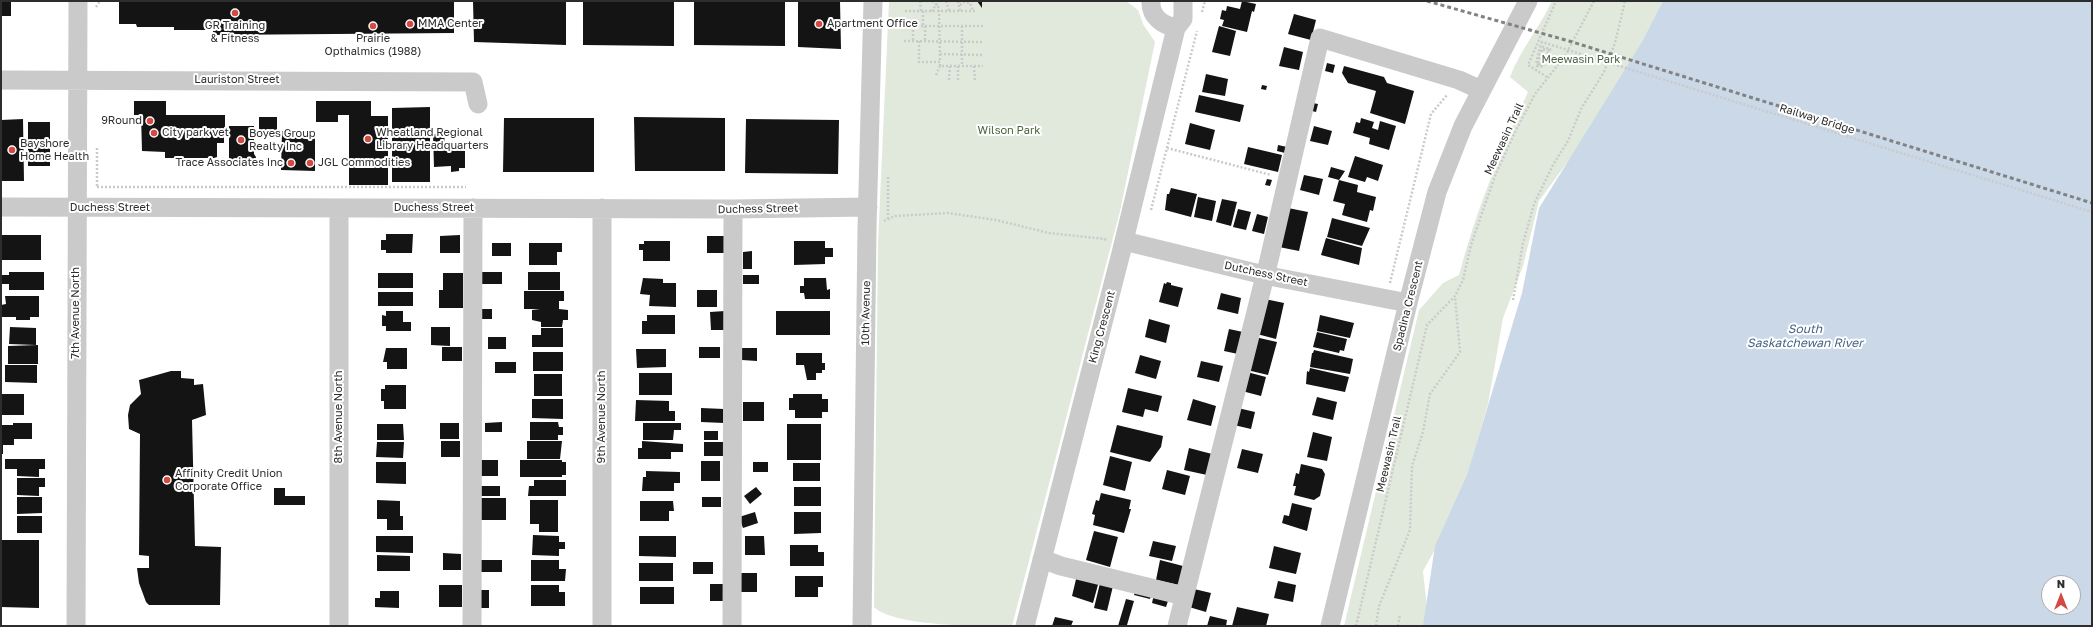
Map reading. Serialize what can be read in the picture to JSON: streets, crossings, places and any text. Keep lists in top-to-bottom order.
{
  "streets": {
    "street": [
      "Lauriston Street",
      "Duchess Street",
      "Dutchess Street",
      "Spadina Crescent",
      "7th Avenue North",
      "10th Avenue",
      "King Crescent",
      "8th Avenue North",
      "9th Avenue North"
    ],
    "path": ["Railway Bridge", "Meewasin Trail"]
  },
  "crossings": [
    ["Lauriston Street", "7th Avenue North"],
    ["Duchess Street", "7th Avenue North"],
    ["Duchess Street", "10th Avenue"],
    ["Duchess Street", "8th Avenue North"],
    ["Duchess Street", "9th Avenue North"],
    ["Dutchess Street", "Spadina Crescent"],
    ["Dutchess Street", "King Crescent"]
  ],
  "water": ["South Saskatchewan River"],
  "parks": ["Meewasin Park", "Wilson Park"],
  "places": [
    "GR Training & Fitness",
    "MMA Center",
    "Apartment Office",
    "Prairie Opthalmics (1988)",
    "9Round",
    "City park vet",
    "Wheatland Regional Library Headquarters",
    "Boyes Group Realty Inc",
    "Bayshore Home Health",
    "Trace Associates Inc",
    "JGL Commodities",
    "Affinity Credit Union Corporate Office"
  ],
  "north": "top"
}
